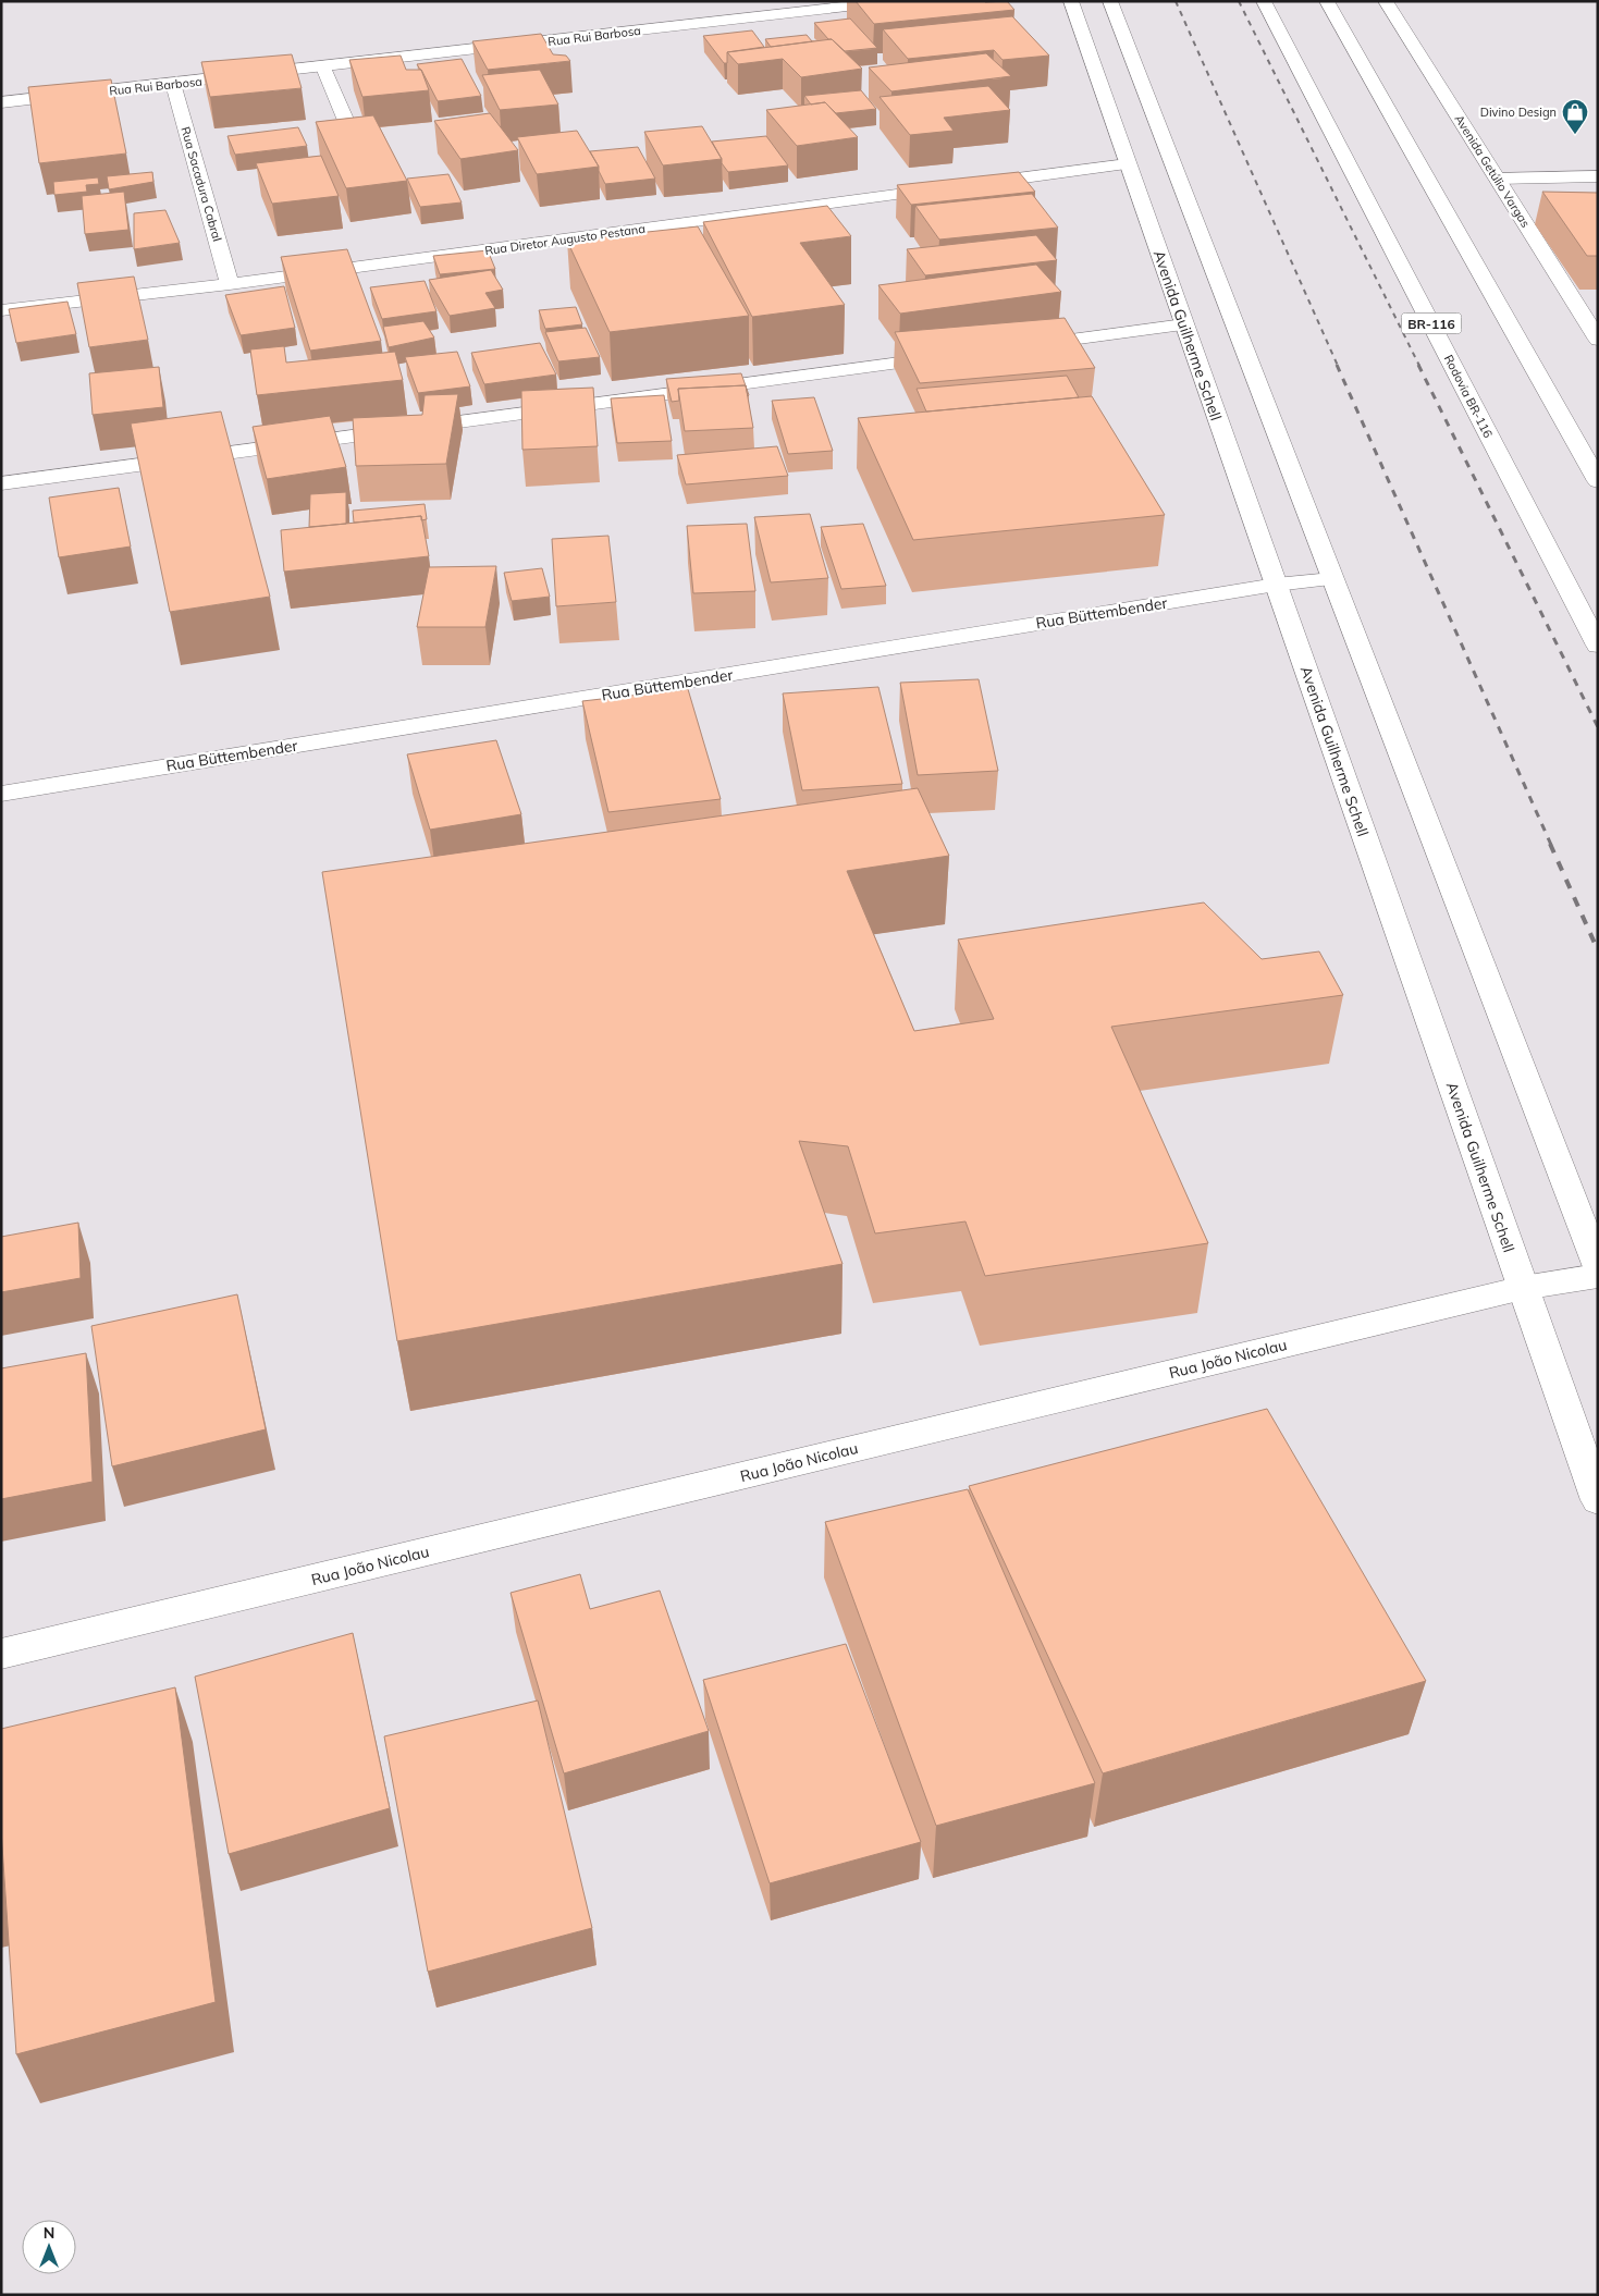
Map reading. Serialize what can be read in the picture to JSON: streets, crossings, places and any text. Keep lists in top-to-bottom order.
{
  "streets": {
    "main road": [
      "Rua Rui Barbosa",
      "Avenida Getúlio Vargas",
      "Rua Sacadura Cabral",
      "Rua Diretor Augusto Pestana",
      "BR-116",
      "Avenida Guilherme Schell",
      "Rodovia BR-116",
      "Rua Büttembender",
      "Rua João Nicolau"
    ]
  },
  "crossings": [
    ["Rua Rui Barbosa", "Rua Sacadura Cabral"],
    ["Rua Sacadura Cabral", "Rua Diretor Augusto Pestana"],
    ["Rua Diretor Augusto Pestana", "Avenida Guilherme Schell"],
    ["Avenida Guilherme Schell", "Rua Büttembender"],
    ["Avenida Guilherme Schell", "Rua João Nicolau"]
  ],
  "places": {
    "shop": ["Divino Design"]
  },
  "north": "top"
}
